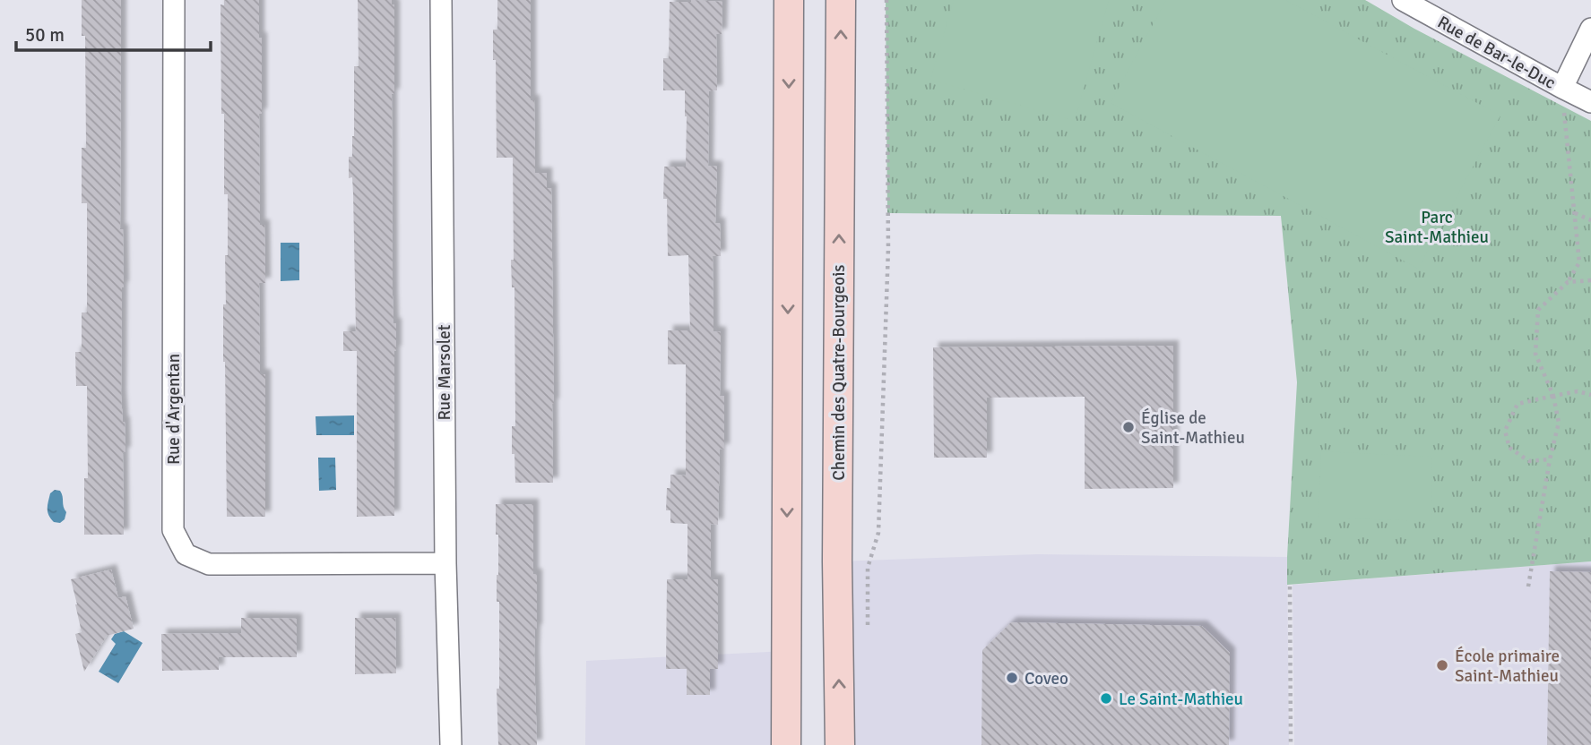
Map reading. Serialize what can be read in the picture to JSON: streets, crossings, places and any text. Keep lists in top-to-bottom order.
{
  "streets": {
    "main road": ["Chemin des Quatre-Bourgeois"],
    "street": ["Rue de Bar-le-Duc", "Rue Marsolet", "Rue d'Argentan"]
  },
  "crossings": [
    ["Rue Marsolet", "Rue d'Argentan"]
  ],
  "parks": ["Parc Saint-Mathieu"],
  "places": [
    "Église de Saint-Mathieu",
    "École primaire Saint-Mathieu",
    "Coveo",
    "Le Saint-Mathieu"
  ],
  "scale_bar": "50 m"
}
